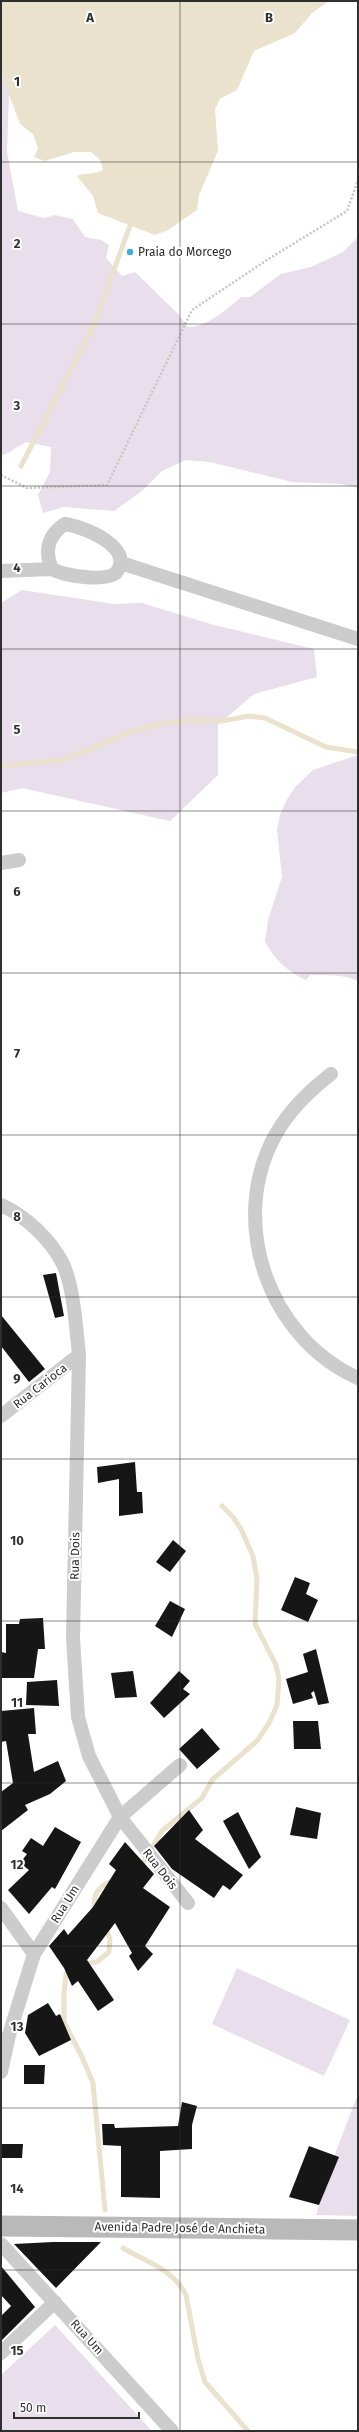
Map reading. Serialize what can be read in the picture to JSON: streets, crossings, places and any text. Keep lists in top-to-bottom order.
{
  "streets": {
    "main road": ["Avenida Padre José de Anchieta"],
    "street": ["Rua Carioca", "Rua Dois", "Rua Um"]
  },
  "crossings": [
    ["Rua Carioca", "Rua Dois"],
    ["Rua Dois", "Rua Um"]
  ],
  "places": ["Praia do Morcego"],
  "scale_bar": "50 m",
  "grid": {
    "columns": ["A", "B"],
    "rows": [
      "1",
      "2",
      "3",
      "4",
      "5",
      "6",
      "7",
      "8",
      "9",
      "10",
      "11",
      "12",
      "13",
      "14",
      "15"
    ]
  }
}
